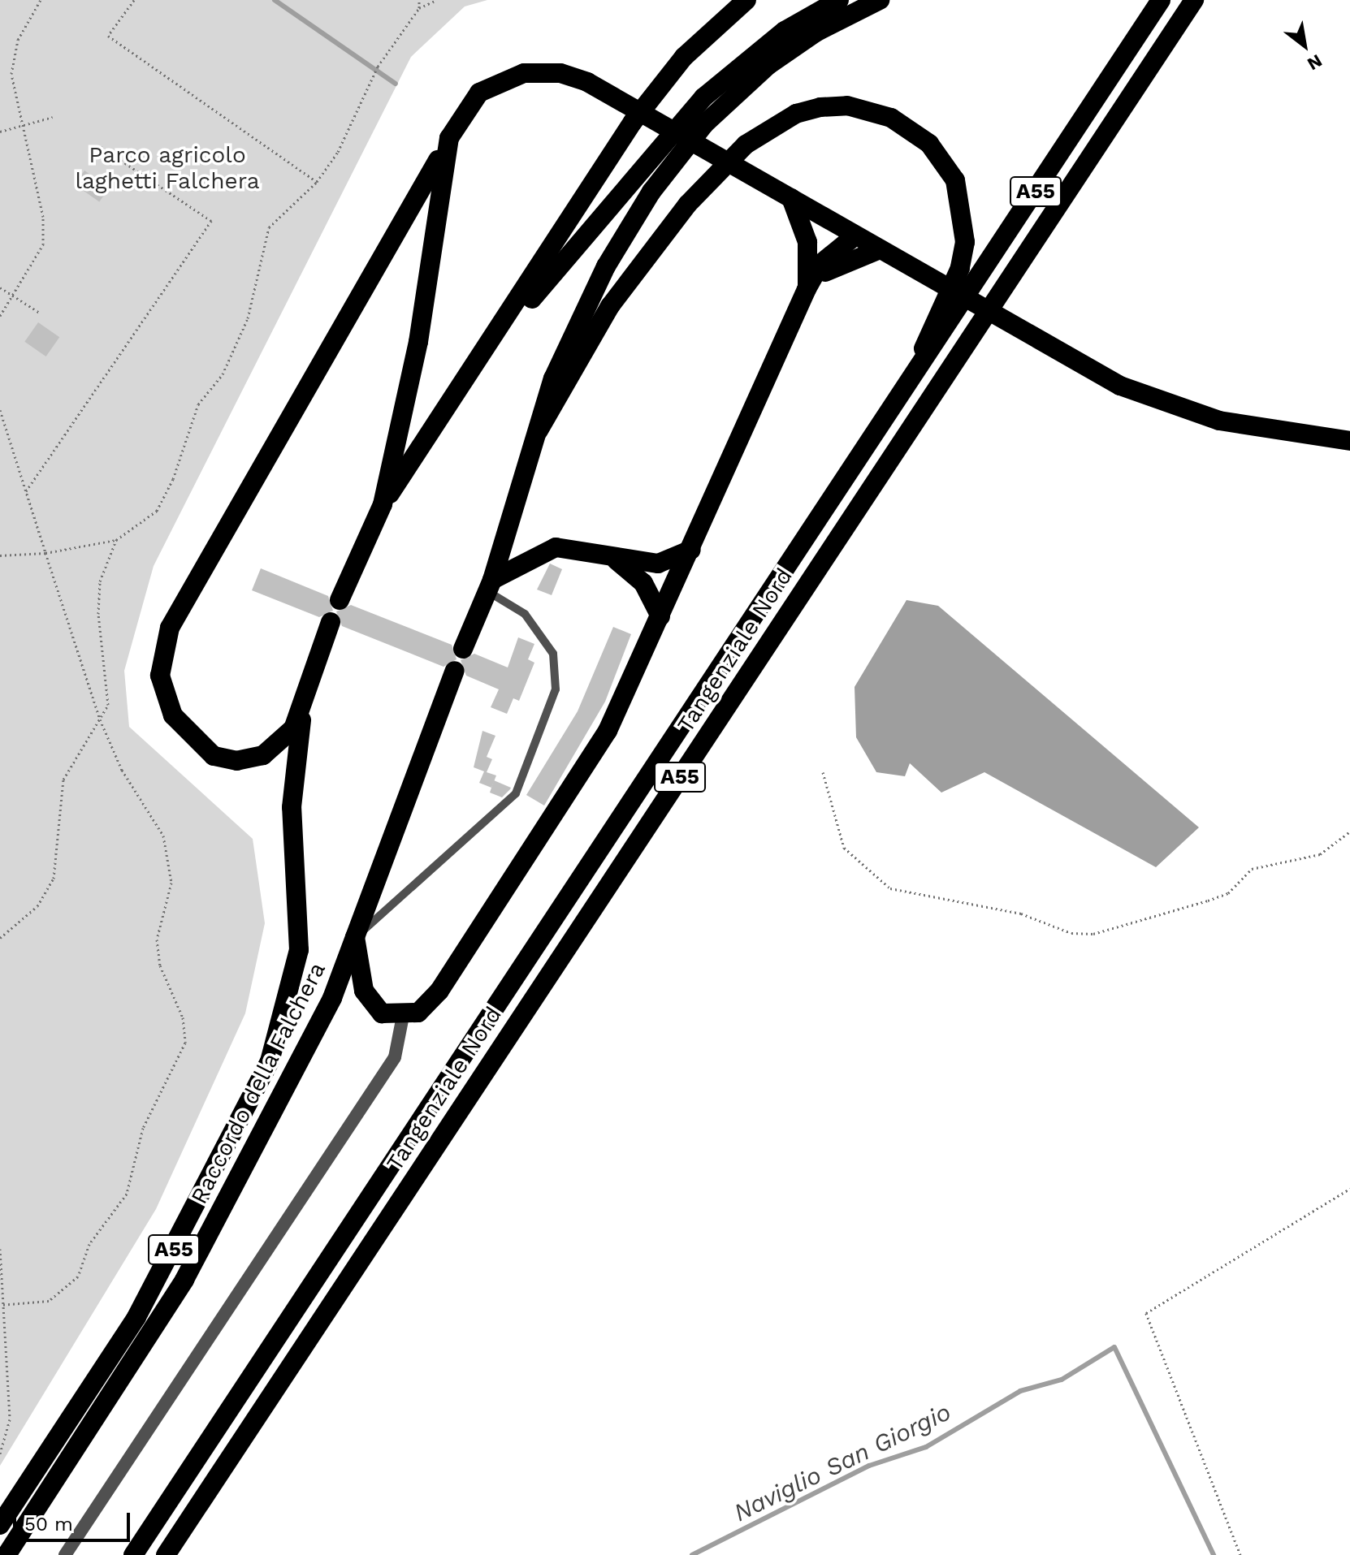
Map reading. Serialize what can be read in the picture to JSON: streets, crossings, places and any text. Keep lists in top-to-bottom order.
{
  "streets": {
    "highway": ["A55", "Tangenziale Nord", "Raccordo della Falchera"]
  },
  "water": ["Naviglio San Giorgio"],
  "parks": ["Parco agricolo laghetti Falchera"],
  "scale_bar": "50 m",
  "north": "bottom right"
}
